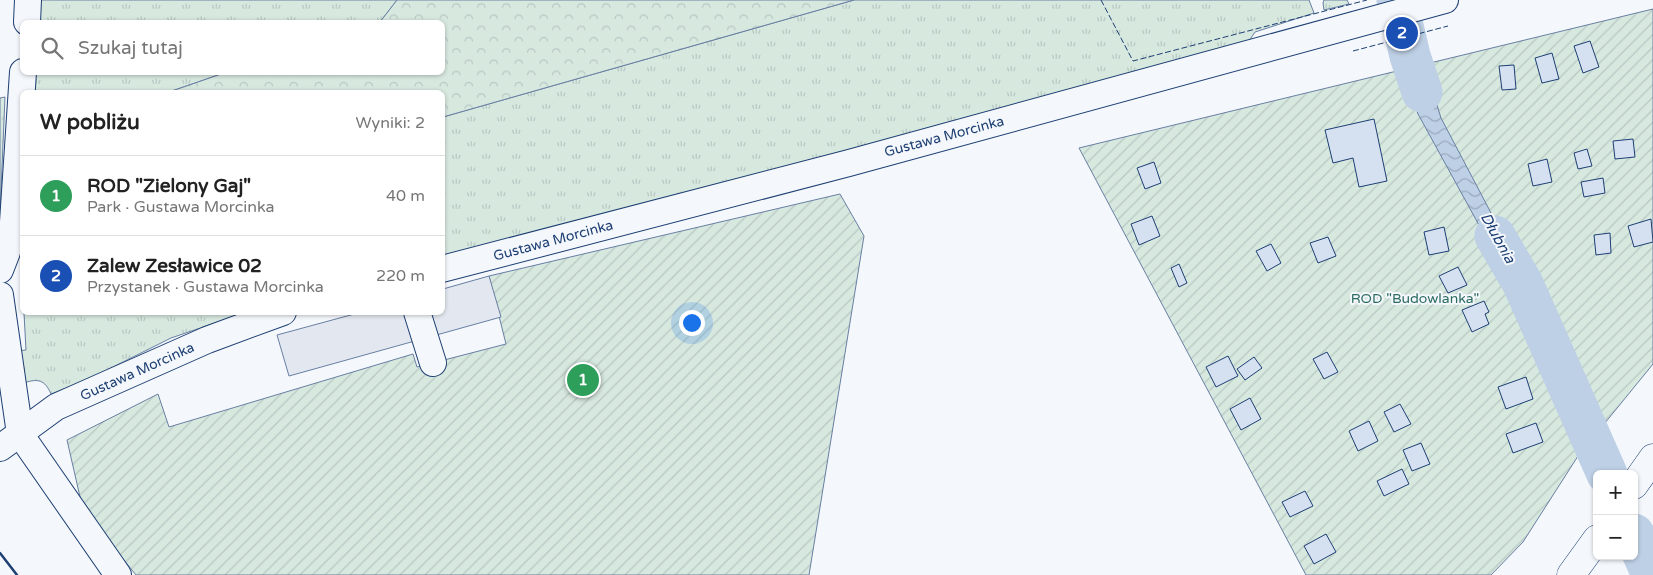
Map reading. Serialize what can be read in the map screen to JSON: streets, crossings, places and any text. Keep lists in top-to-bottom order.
{
  "streets": {
    "street": ["Gustawa Morcinka"]
  },
  "water": ["Dłubnia"],
  "parks": ["ROD \"Budowlanka\""],
  "page": {
    "pins": ["2", "1"],
    "search": "Szukaj tutaj",
    "heading": ["W pobliżu", "Wyniki: 2"],
    "list": [
      {
        "mark": "1",
        "name": "ROD \"Zielony Gaj\"",
        "note": "Park · Gustawa Morcinka",
        "value": "40 m"
      },
      {
        "mark": "2",
        "name": "Zalew Zesławice 02",
        "note": "Przystanek · Gustawa Morcinka",
        "value": "220 m"
      }
    ],
    "map_buttons": ["+", "−"]
  }
}
